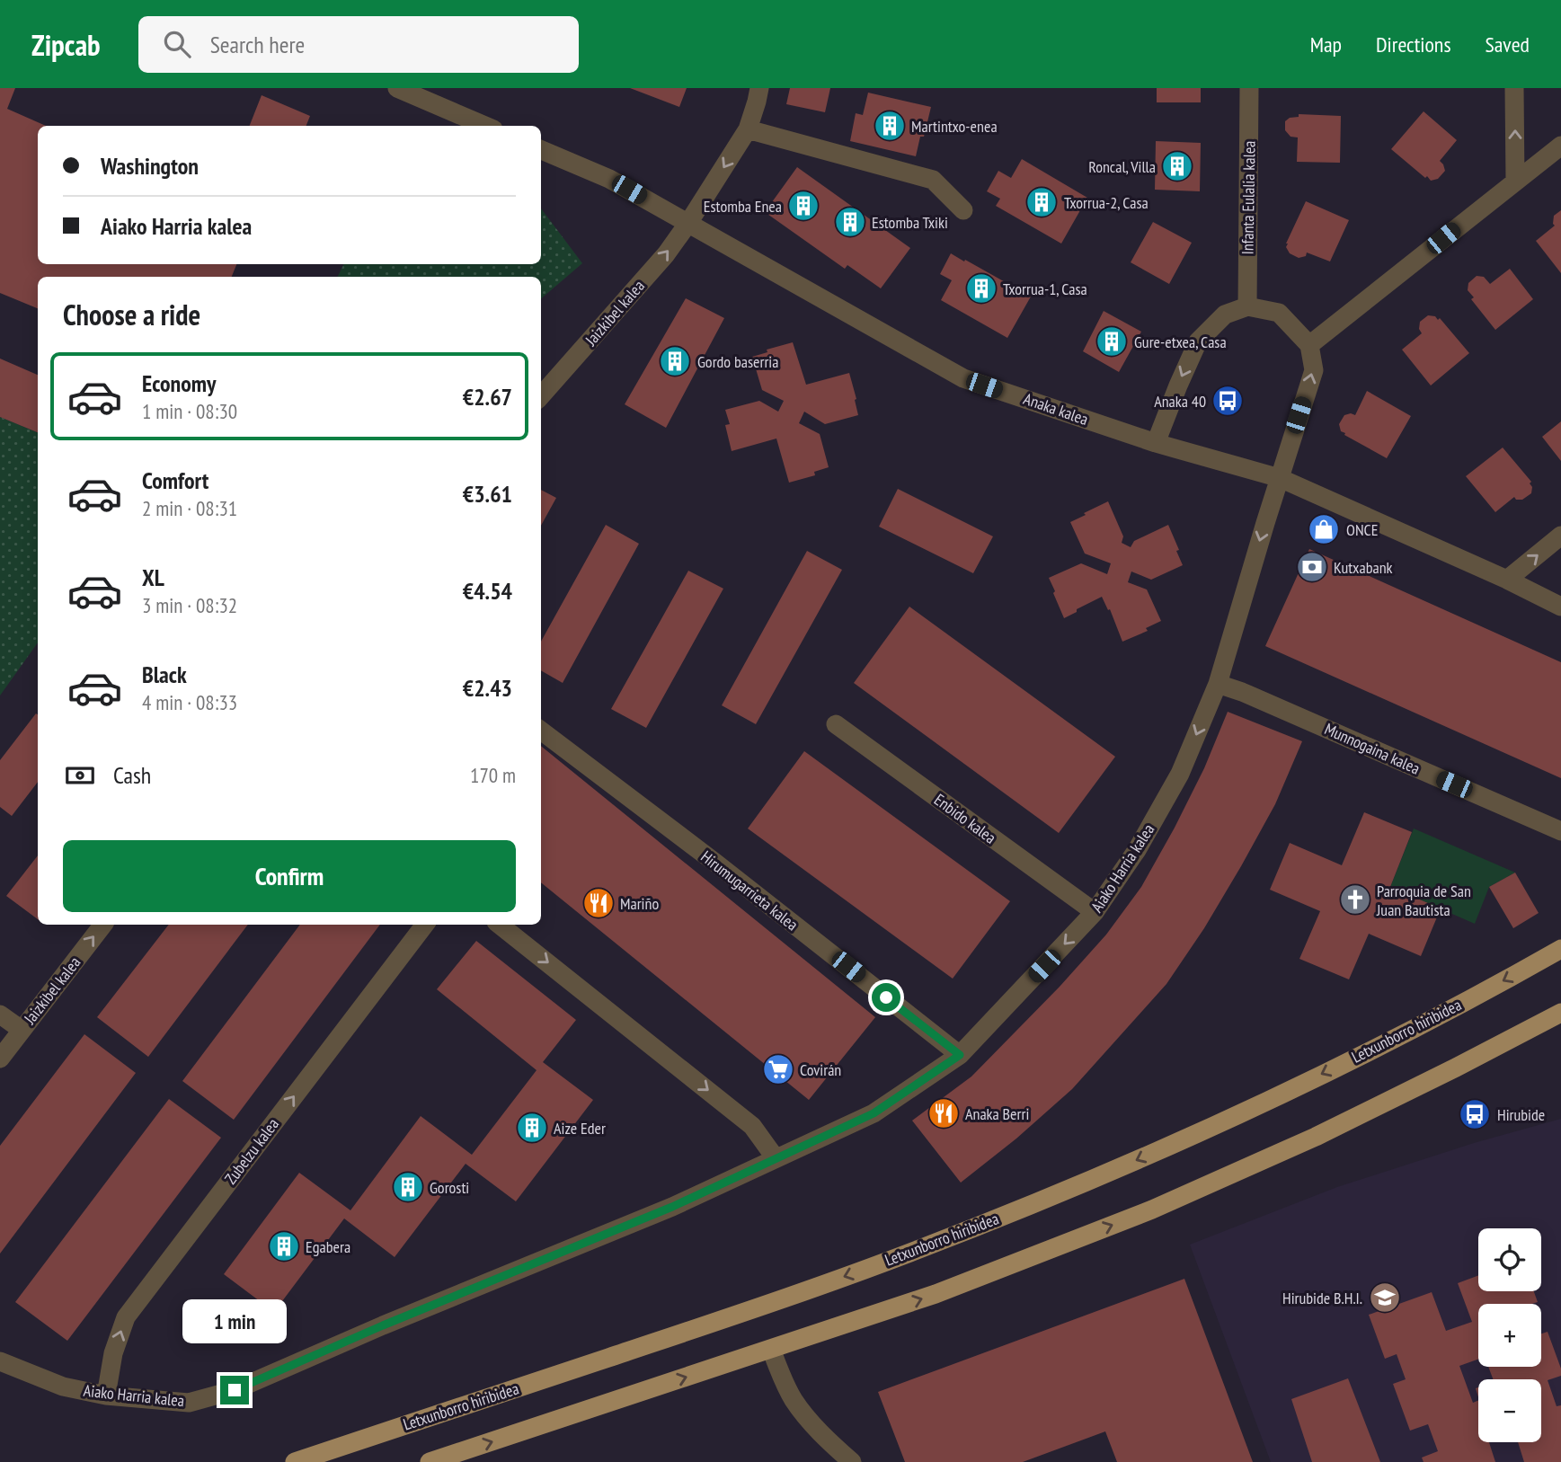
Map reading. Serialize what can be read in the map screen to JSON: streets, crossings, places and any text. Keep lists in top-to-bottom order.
{
  "streets": {
    "main road": ["Letxunborro hiribidea"],
    "street": [
      "Infanta Eulalia kalea",
      "Jaizkibel kalea",
      "Anaka kalea",
      "Munnogaina kalea",
      "Enbido kalea",
      "Aiako Harria kalea",
      "Hirumugarrieta kalea",
      "Zubelzu kalea"
    ]
  },
  "crossings": [
    ["Jaizkibel kalea", "Anaka kalea"],
    ["Anaka kalea", "Aiako Harria kalea"],
    ["Munnogaina kalea", "Aiako Harria kalea"],
    ["Enbido kalea", "Aiako Harria kalea"],
    ["Aiako Harria kalea", "Hirumugarrieta kalea"],
    ["Aiako Harria kalea", "Zubelzu kalea"]
  ],
  "one_way": ["Zubelzu kalea"],
  "places": {
    "building": [
      "Martintxo-enea",
      "Roncal, Villa",
      "Txorrua-2, Casa",
      "Estomba Enea",
      "Estomba Txiki",
      "Txorrua-1, Casa",
      "Gure-etxea, Casa",
      "Gordo baserria",
      "Aize Eder",
      "Gorosti",
      "Egabera"
    ],
    "bus stop": ["Anaka 40", "Hirubide"],
    "shop": ["ONCE"],
    "bank": ["Kutxabank"],
    "church": ["Parroquia de San Juan Bautista"],
    "restaurant": ["Mariño", "Anaka Berri"],
    "supermarket": ["Covirán"],
    "school or university": ["Hirubide B.H.I."]
  },
  "page": {
    "header": "Zipcab",
    "search": "Search here",
    "nav": ["Map", "Directions", "Saved"],
    "banner": ["Washington", "Aiako Harria kalea"],
    "heading": "Choose a ride",
    "list": [
      {
        "name": "Economy",
        "note": "1 min · 08:30",
        "value": "€2.67"
      },
      {
        "name": "Comfort",
        "note": "2 min · 08:31",
        "value": "€3.61"
      },
      {
        "name": "XL",
        "note": "3 min · 08:32",
        "value": "€4.54"
      },
      {
        "name": "Black",
        "note": "4 min · 08:33",
        "value": "€2.43"
      }
    ],
    "pay": ["Cash", "170 m"],
    "buttons": "Confirm",
    "map_buttons": ["+", "−"],
    "bubble": "1 min"
  }
}
